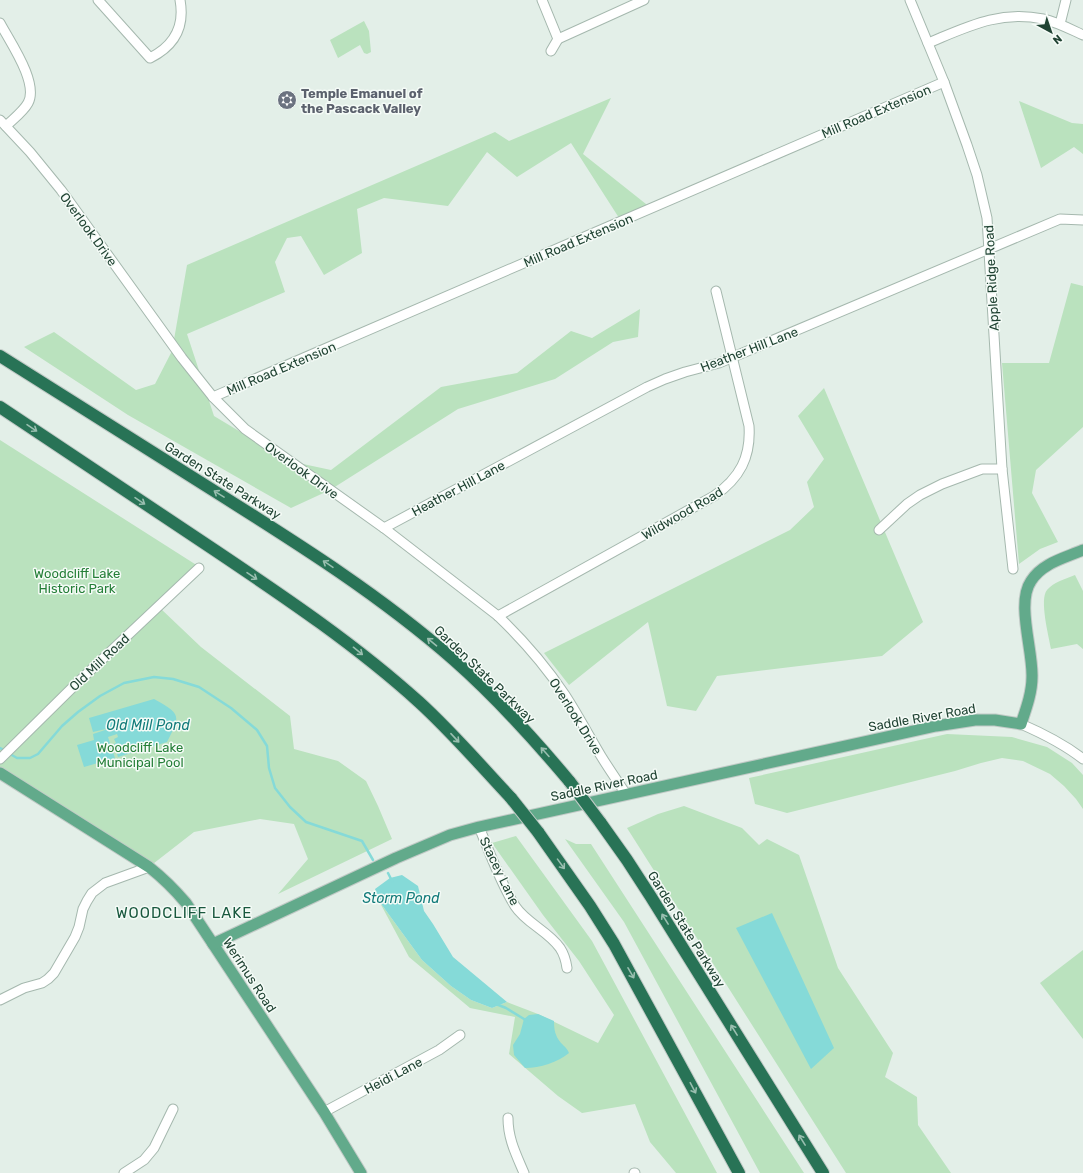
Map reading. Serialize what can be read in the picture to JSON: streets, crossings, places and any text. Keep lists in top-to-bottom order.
{
  "streets": {
    "highway": ["Garden State Parkway"],
    "main road": ["Saddle River Road", "Werimus Road"],
    "street": [
      "Mill Road Extension",
      "Overlook Drive",
      "Apple Ridge Road",
      "Heather Hill Lane",
      "Wildwood Road",
      "Old Mill Road",
      "Stacey Lane",
      "Heidi Lane"
    ]
  },
  "crossings": [
    ["Mill Road Extension", "Overlook Drive"],
    ["Mill Road Extension", "Apple Ridge Road"],
    ["Overlook Drive", "Heather Hill Lane"],
    ["Overlook Drive", "Wildwood Road"],
    ["Overlook Drive", "Saddle River Road"],
    ["Apple Ridge Road", "Heather Hill Lane"],
    ["Heather Hill Lane", "Wildwood Road"],
    ["Saddle River Road", "Stacey Lane"],
    ["Saddle River Road", "Werimus Road"],
    ["Werimus Road", "Heidi Lane"]
  ],
  "districts": ["WOODCLIFF LAKE"],
  "water": ["Old Mill Pond", "Storm Pond"],
  "parks": ["Woodcliff Lake Historic Park", "Woodcliff Lake Municipal Pool"],
  "places": {
    "synagogue": ["Temple Emanuel of the Pascack Valley"]
  },
  "north": "bottom right"
}
